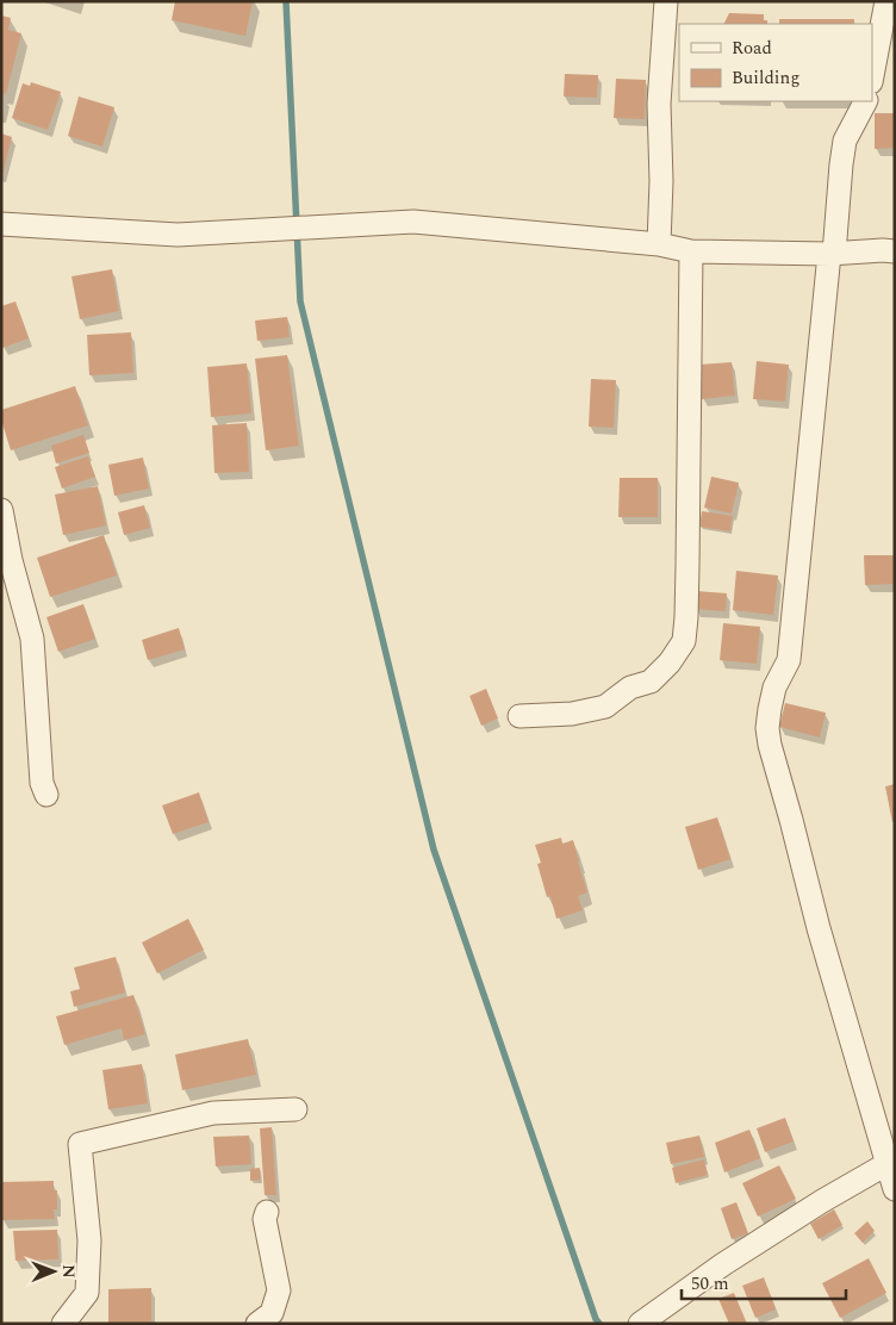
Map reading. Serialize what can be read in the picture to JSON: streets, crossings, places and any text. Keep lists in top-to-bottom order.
{
  "legend": ["Road", "Building"],
  "scale_bar": "50 m",
  "north": "right"
}
